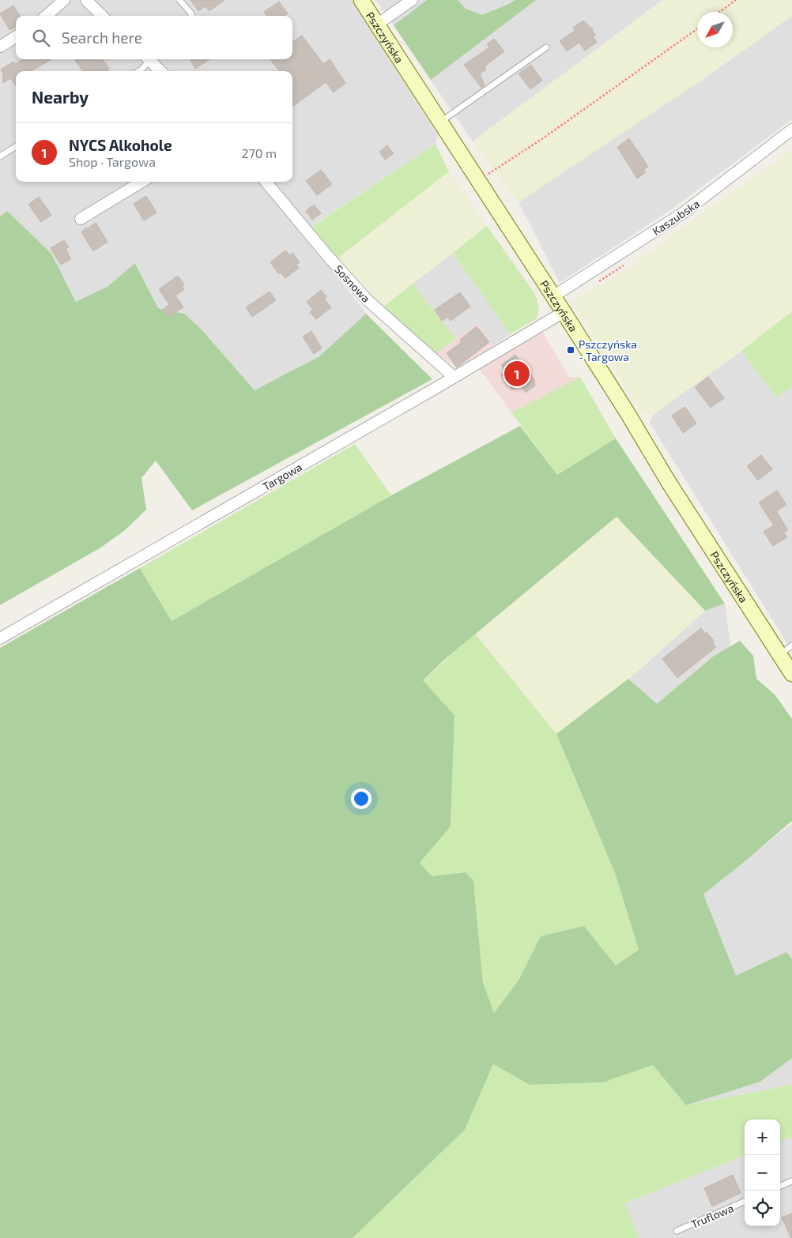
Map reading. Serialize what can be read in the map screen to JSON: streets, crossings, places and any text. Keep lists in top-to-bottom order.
{
  "streets": {
    "main road": ["Pszczyńska"],
    "street": ["Kaszubska", "Sosnowa", "Targowa"],
    "lane": ["Truflowa"]
  },
  "crossings": [
    ["Pszczyńska", "Kaszubska"],
    ["Pszczyńska", "Targowa"],
    ["Sosnowa", "Targowa"]
  ],
  "places": {
    "transit": ["Pszczyńska - Targowa"]
  },
  "north": "bottom left",
  "page": {
    "search": "Search here",
    "heading": "Nearby",
    "list": [
      {
        "mark": "1",
        "name": "NYCS Alkohole",
        "note": "Shop · Targowa",
        "value": "270 m"
      }
    ],
    "pins": "1",
    "map_buttons": ["+", "−"]
  }
}
